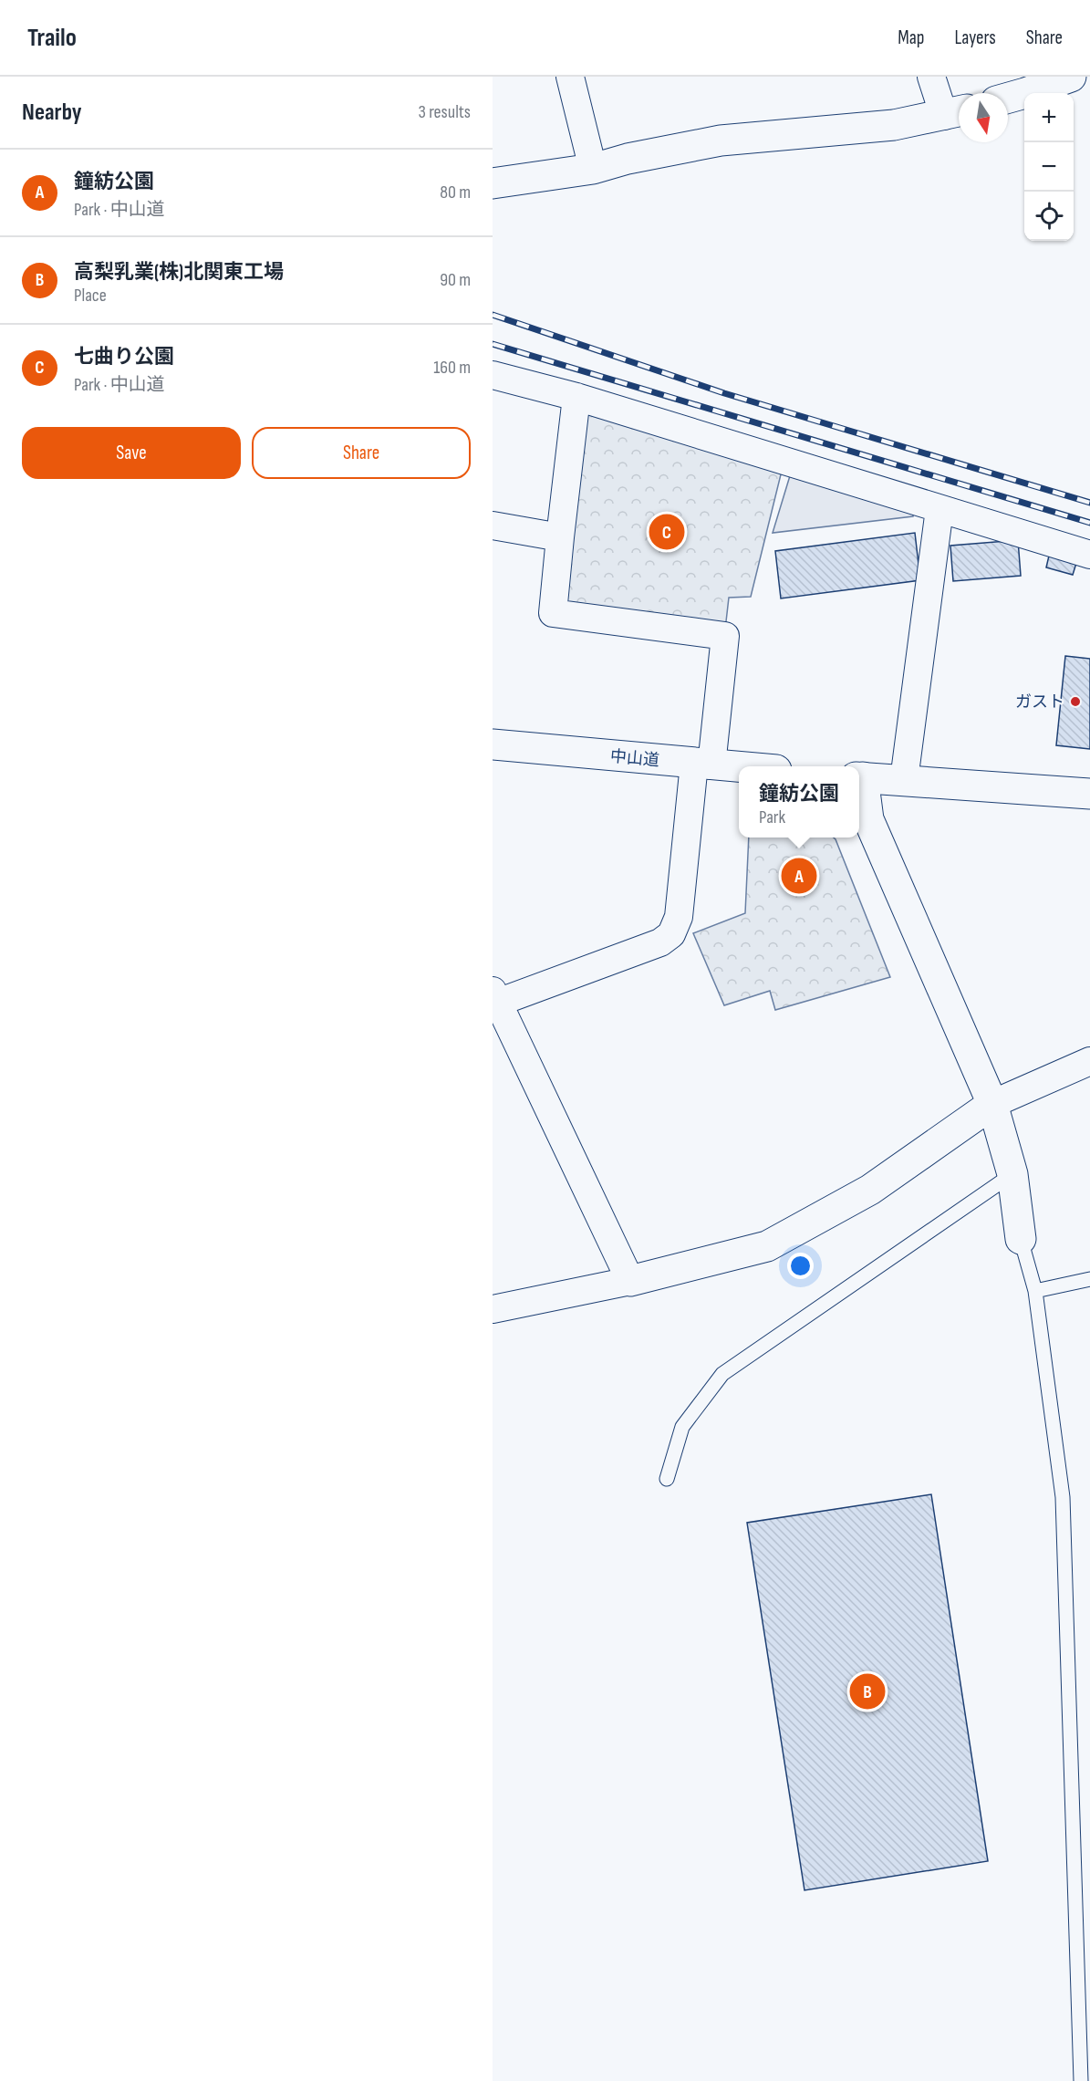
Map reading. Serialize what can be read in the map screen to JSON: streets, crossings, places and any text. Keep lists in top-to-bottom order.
{
  "streets": {
    "main road": ["中山道"]
  },
  "places": ["ガスト"],
  "north": "bottom",
  "page": {
    "header": "Trailo",
    "nav": ["Map", "Layers", "Share"],
    "heading": ["Nearby", "3 results"],
    "map_buttons": ["+", "−"],
    "list": [
      {
        "mark": "A",
        "name": "鐘紡公園",
        "note": "Park · 中山道",
        "value": "80 m"
      },
      {
        "mark": "B",
        "name": "高梨乳業(株)北関東工場",
        "note": "Place",
        "value": "90 m"
      },
      {
        "mark": "C",
        "name": "七曲り公園",
        "note": "Park · 中山道",
        "value": "160 m"
      }
    ],
    "buttons": ["Save", "Share"],
    "pins": ["C", "A", "B"],
    "popup": ["鐘紡公園", "Park"]
  }
}
